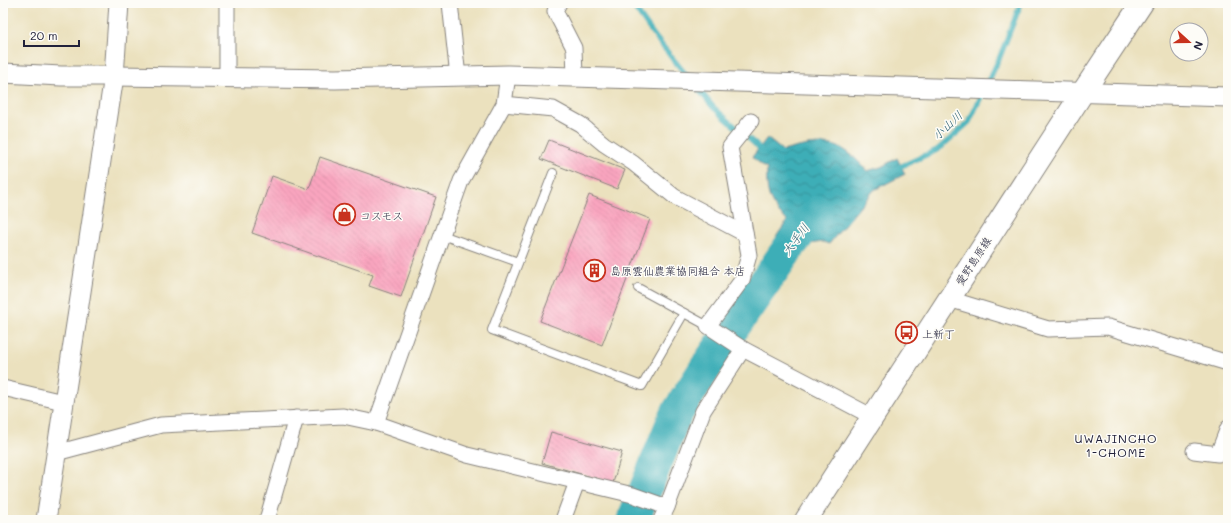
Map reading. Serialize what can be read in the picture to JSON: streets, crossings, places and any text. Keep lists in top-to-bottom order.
{
  "streets": {
    "main road": ["愛野島原線"]
  },
  "districts": ["UWAJINCHO 1-CHOME"],
  "water": ["小山川", "大手川"],
  "places": {
    "shop": ["コスモス"],
    "building": ["島原雲仙農業協同組合 本店"],
    "bus stop": ["上新丁"]
  },
  "scale_bar": "20 m",
  "north": "right"
}
